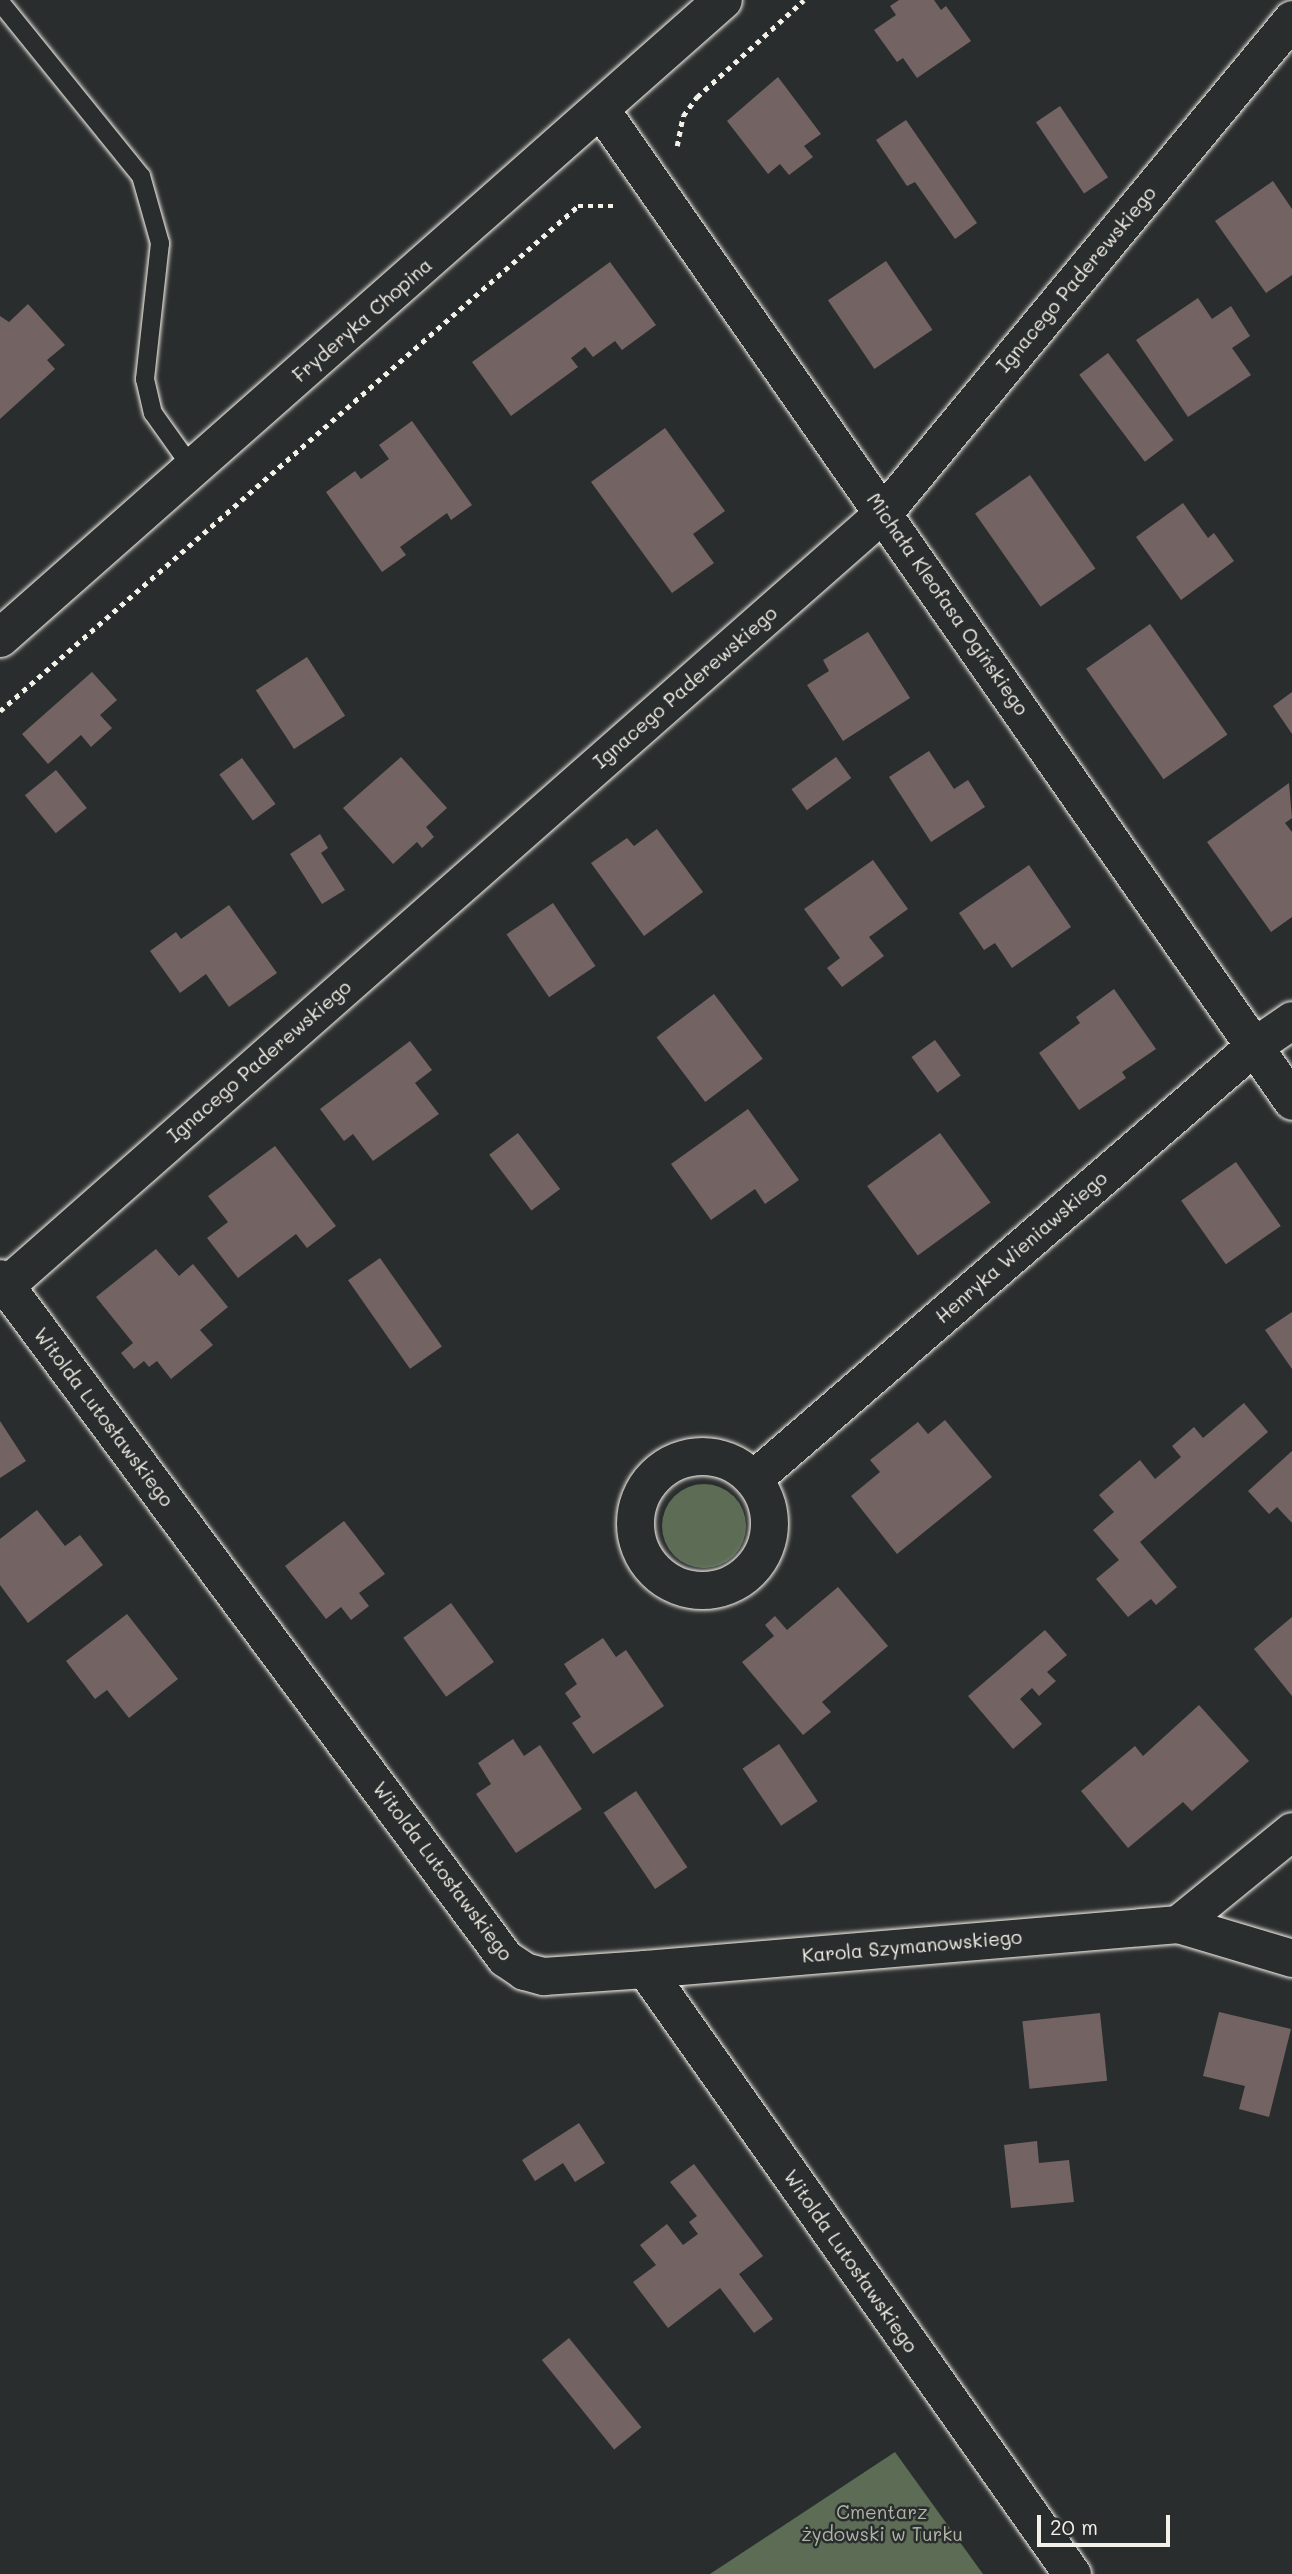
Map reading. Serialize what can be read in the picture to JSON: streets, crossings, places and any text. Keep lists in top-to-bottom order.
{
  "streets": {
    "street": [
      "Ignacego Paderewskiego",
      "Fryderyka Chopina",
      "Michała Kleofasa Ogińskiego",
      "Henryka Wieniawskiego",
      "Witolda Lutosławskiego",
      "Karola Szymanowskiego"
    ]
  },
  "crossings": [
    ["Ignacego Paderewskiego", "Michała Kleofasa Ogińskiego"],
    ["Ignacego Paderewskiego", "Witolda Lutosławskiego"],
    ["Fryderyka Chopina", "Michała Kleofasa Ogińskiego"],
    ["Michała Kleofasa Ogińskiego", "Henryka Wieniawskiego"],
    ["Witolda Lutosławskiego", "Karola Szymanowskiego"]
  ],
  "parks": ["Cmentarz żydowski w Turku"],
  "scale_bar": "20 m"
}
